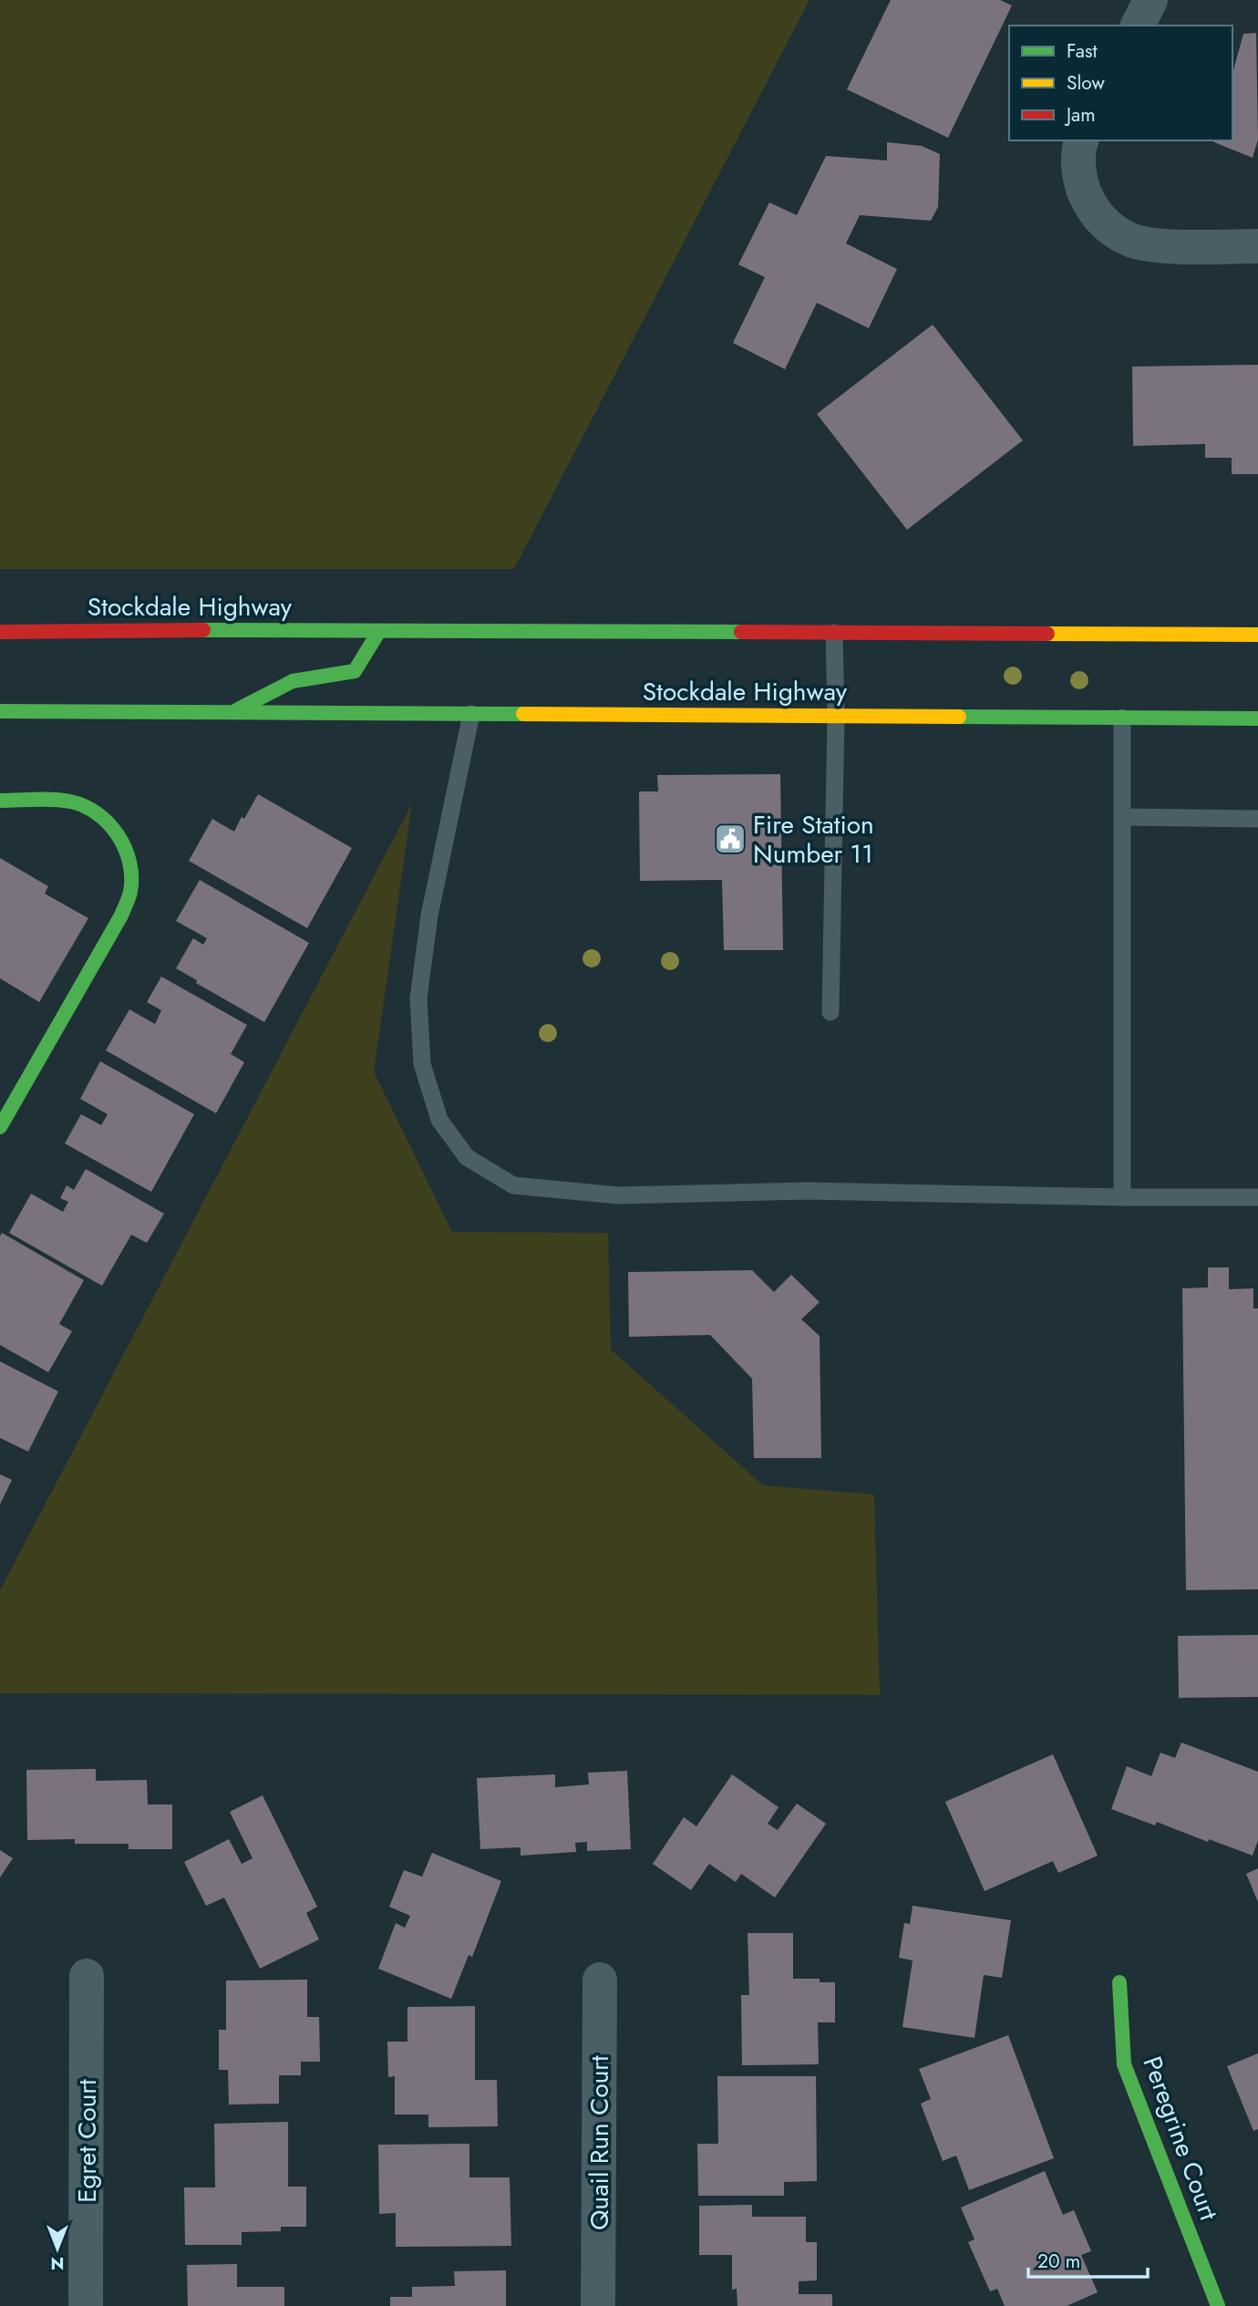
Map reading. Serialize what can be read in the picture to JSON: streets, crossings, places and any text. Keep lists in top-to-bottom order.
{
  "streets": {
    "main road": ["Stockdale Highway", "Peregrine Court"],
    "street": ["Egret Court", "Quail Run Court"]
  },
  "places": {
    "public building": ["Fire Station Number 11"]
  },
  "legend": ["Fast", "Slow", "Jam"],
  "scale_bar": "20 m",
  "north": "bottom"
}
